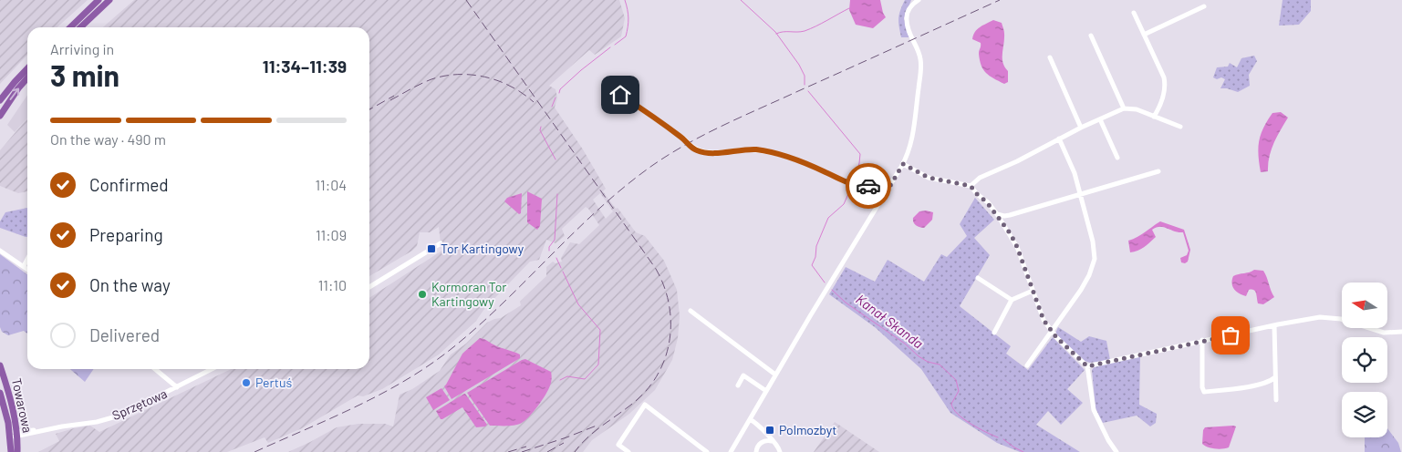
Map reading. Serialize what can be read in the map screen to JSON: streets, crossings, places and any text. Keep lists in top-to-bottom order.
{
  "streets": {
    "main road": ["Towarowa"],
    "street": ["Sprzętowa"]
  },
  "crossings": [
    ["Sprzętowa", "Towarowa"]
  ],
  "water": ["Kanał Skanda"],
  "places": {
    "transit": ["Tor Kartingowy", "Polmozbyt"],
    "other": ["Kormoran Tor Kartingowy", "Pertuś"]
  },
  "north": "left",
  "page": {
    "heading": ["3 min", "Arriving in", "11:34–11:39"],
    "bar": "On the way · 490 m",
    "list": [
      ["Confirmed", "11:04"],
      ["Preparing", "11:09"],
      ["On the way", "11:10"],
      "Delivered"
    ]
  }
}
